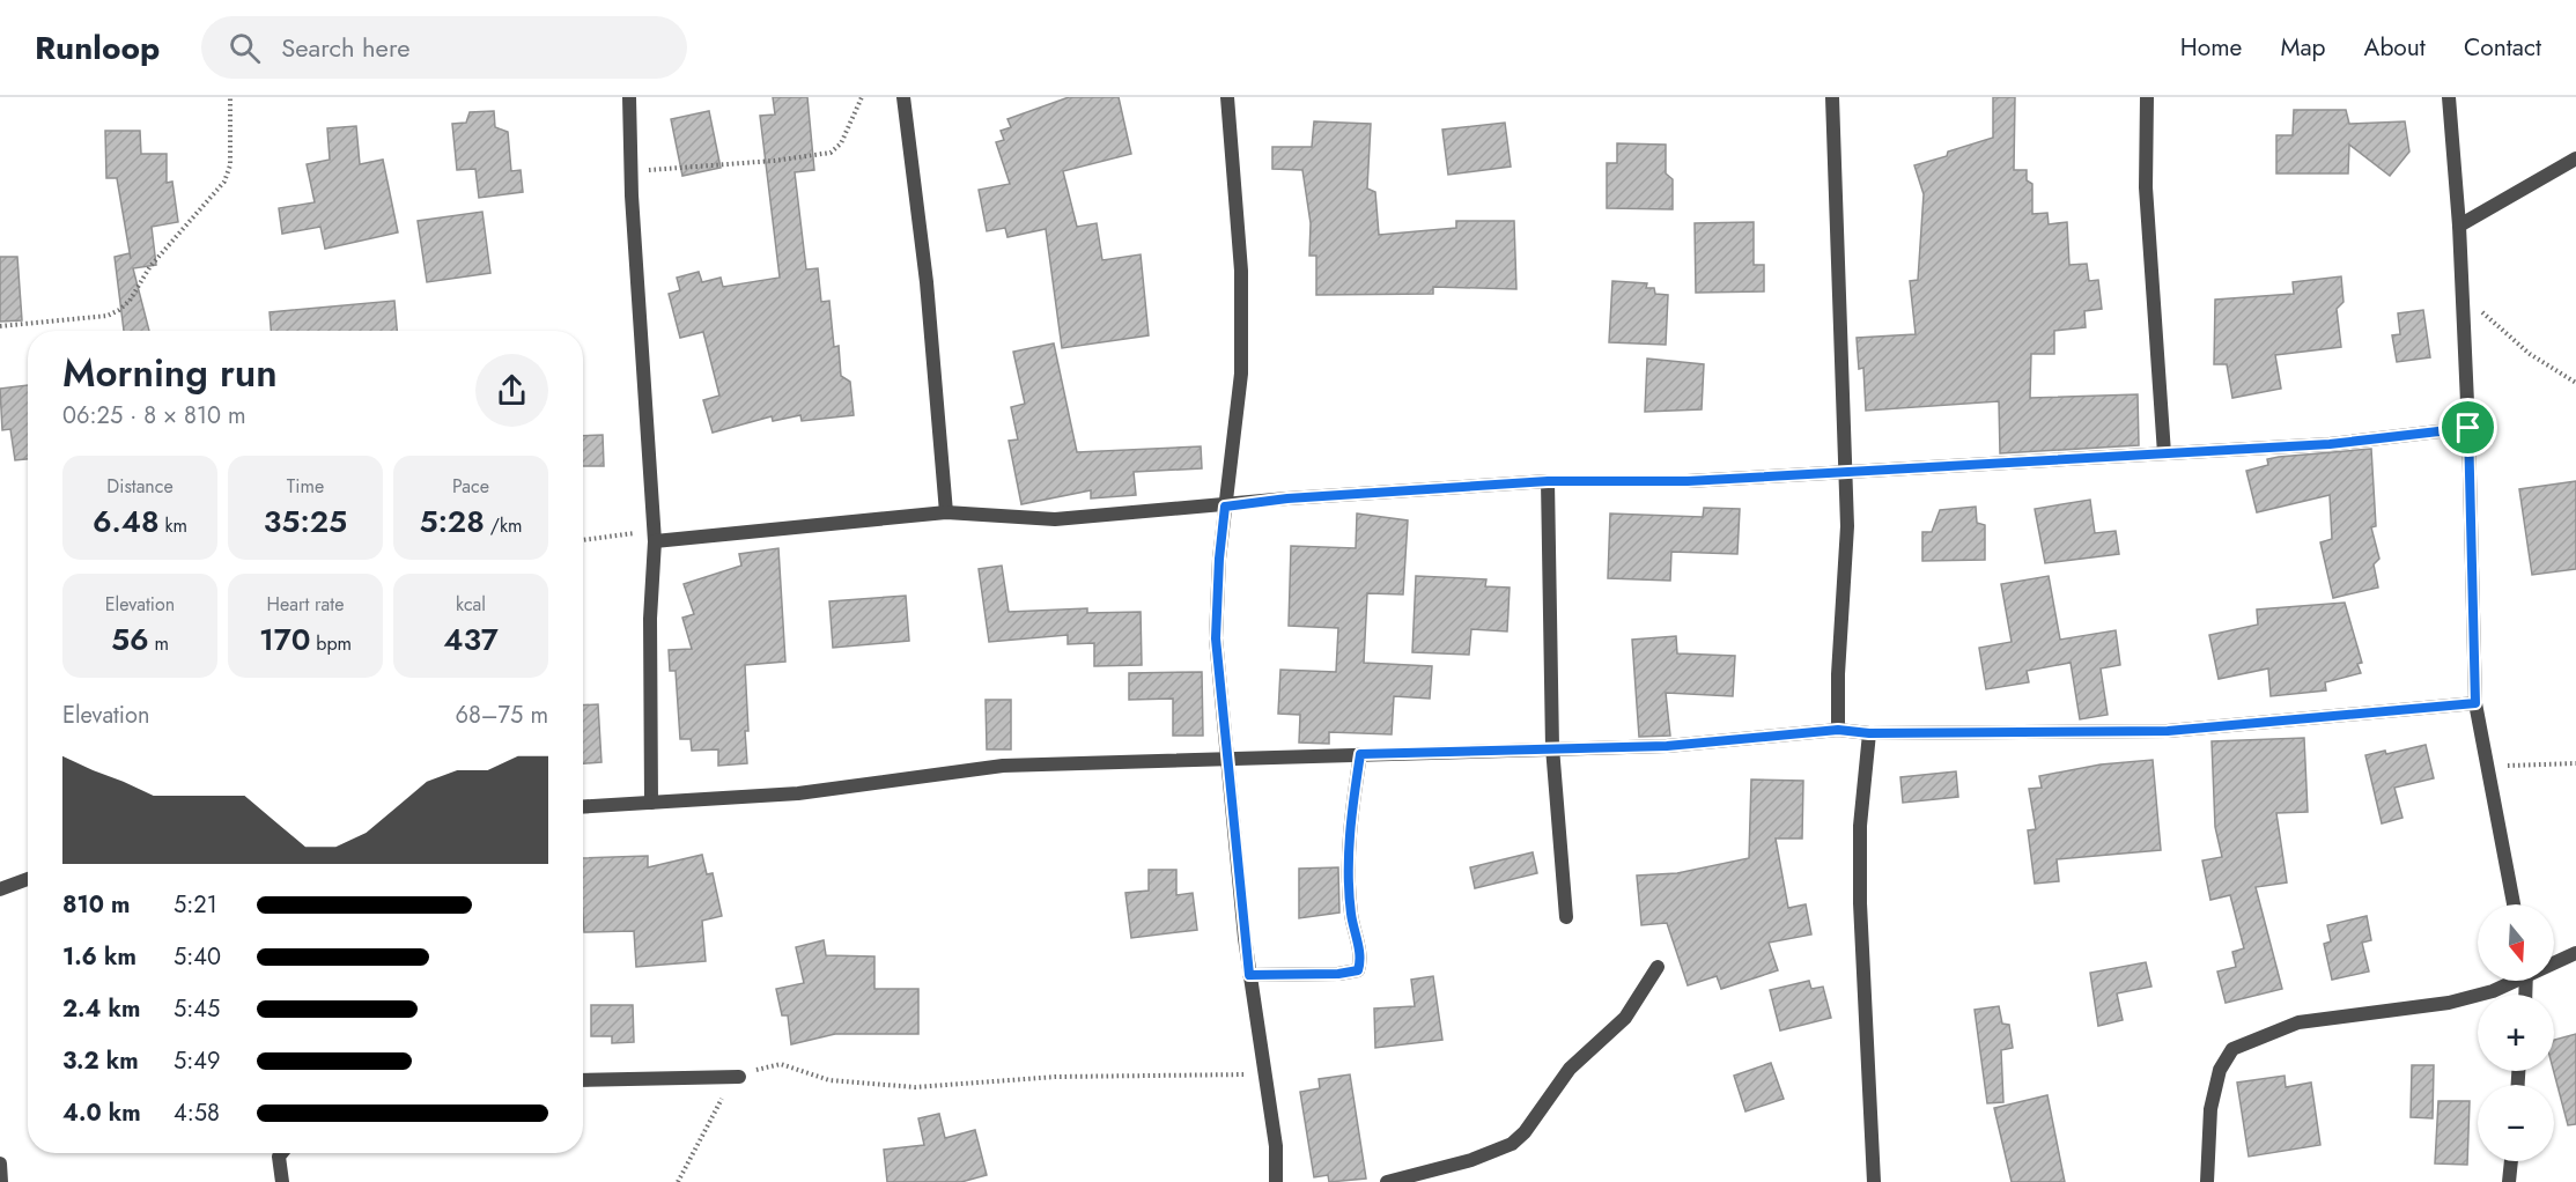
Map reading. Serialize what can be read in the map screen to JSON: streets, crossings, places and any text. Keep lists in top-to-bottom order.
{
  "north": "bottom",
  "page": {
    "header": "Runloop",
    "search": "Search here",
    "nav": [
      "Home",
      "Map",
      "About",
      "Contact"
    ],
    "heading": ["Morning run", "06:25 · 8 × 810 m"],
    "stats": [
      ["Distance", "6.48 km"],
      ["Time", "35:25"],
      ["Pace", "5:28 /km"],
      ["Elevation", "56 m"],
      ["Heart rate", "170 bpm"],
      ["kcal", "437"]
    ],
    "chart": ["Elevation", "68–75 m"],
    "list": [
      {
        "name": "810 m",
        "note": "5:21"
      },
      {
        "name": "1.6 km",
        "note": "5:40"
      },
      {
        "name": "2.4 km",
        "note": "5:45"
      },
      {
        "name": "3.2 km",
        "note": "5:49"
      },
      {
        "name": "4.0 km",
        "note": "4:58"
      }
    ],
    "map_buttons": ["+", "−"]
  }
}
